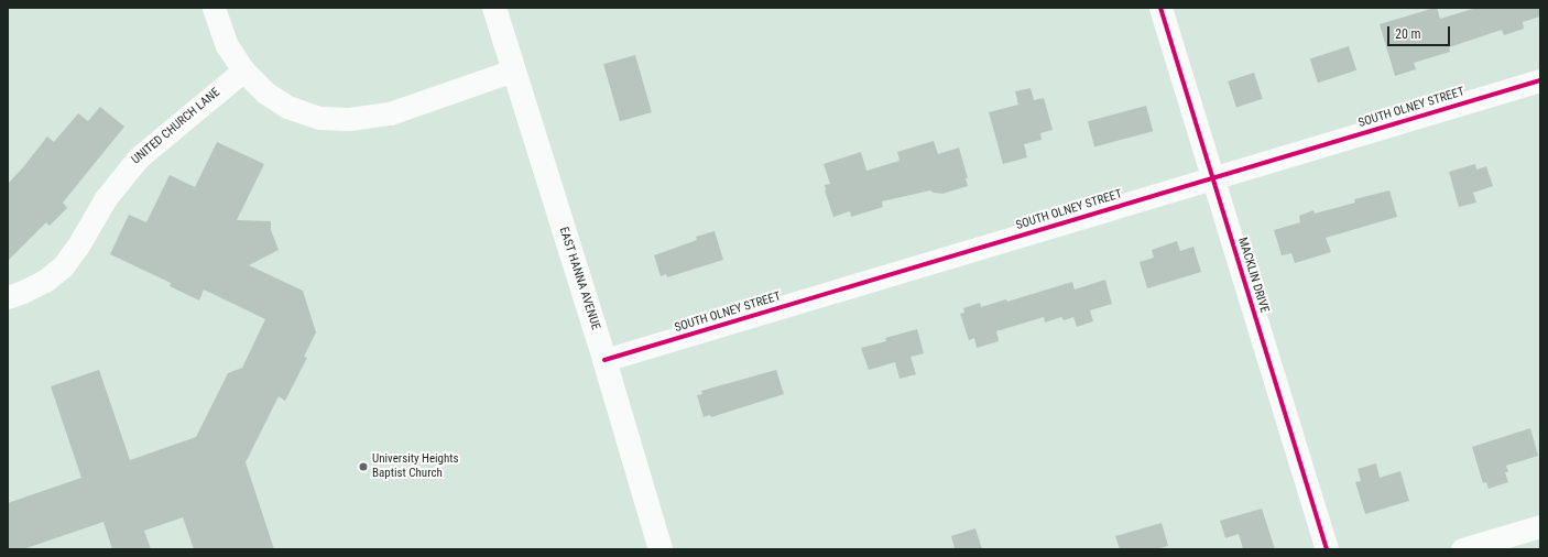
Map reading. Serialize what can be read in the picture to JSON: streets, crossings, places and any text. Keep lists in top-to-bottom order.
{
  "streets": {
    "main road": ["EAST HANNA AVENUE"],
    "street": ["SOUTH OLNEY STREET", "UNITED CHURCH LANE", "MACKLIN DRIVE"]
  },
  "crossings": [
    ["SOUTH OLNEY STREET", "MACKLIN DRIVE"],
    ["SOUTH OLNEY STREET", "EAST HANNA AVENUE"]
  ],
  "places": ["University Heights Baptist Church"],
  "scale_bar": "20 m"
}
